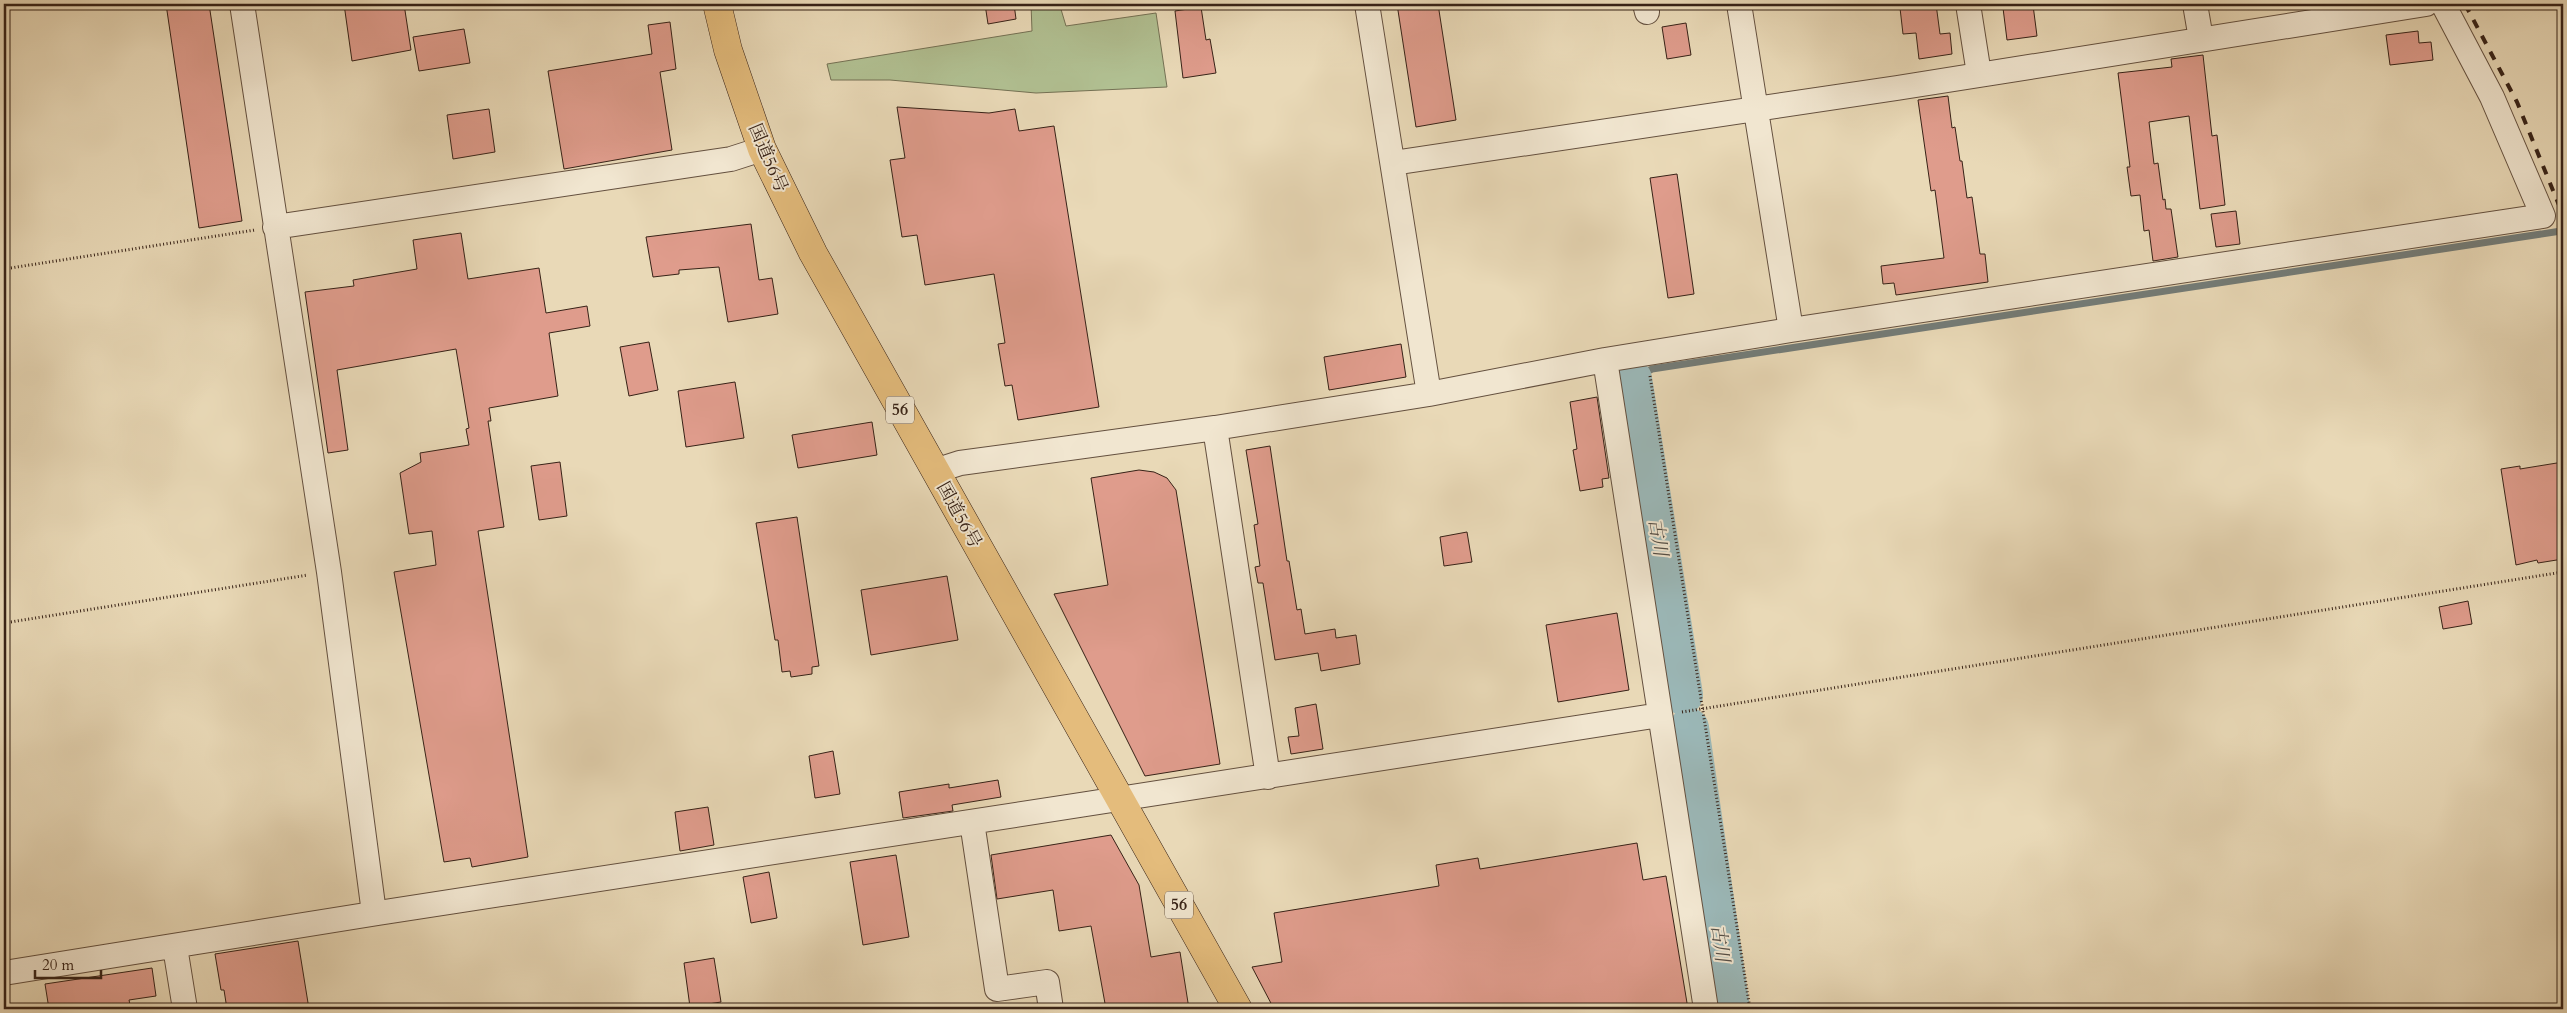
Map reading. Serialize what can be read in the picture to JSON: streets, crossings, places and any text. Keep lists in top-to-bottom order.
{
  "streets": {
    "highway": ["国道56号", "56"]
  },
  "water": ["古川"],
  "scale_bar": "20 m"
}
